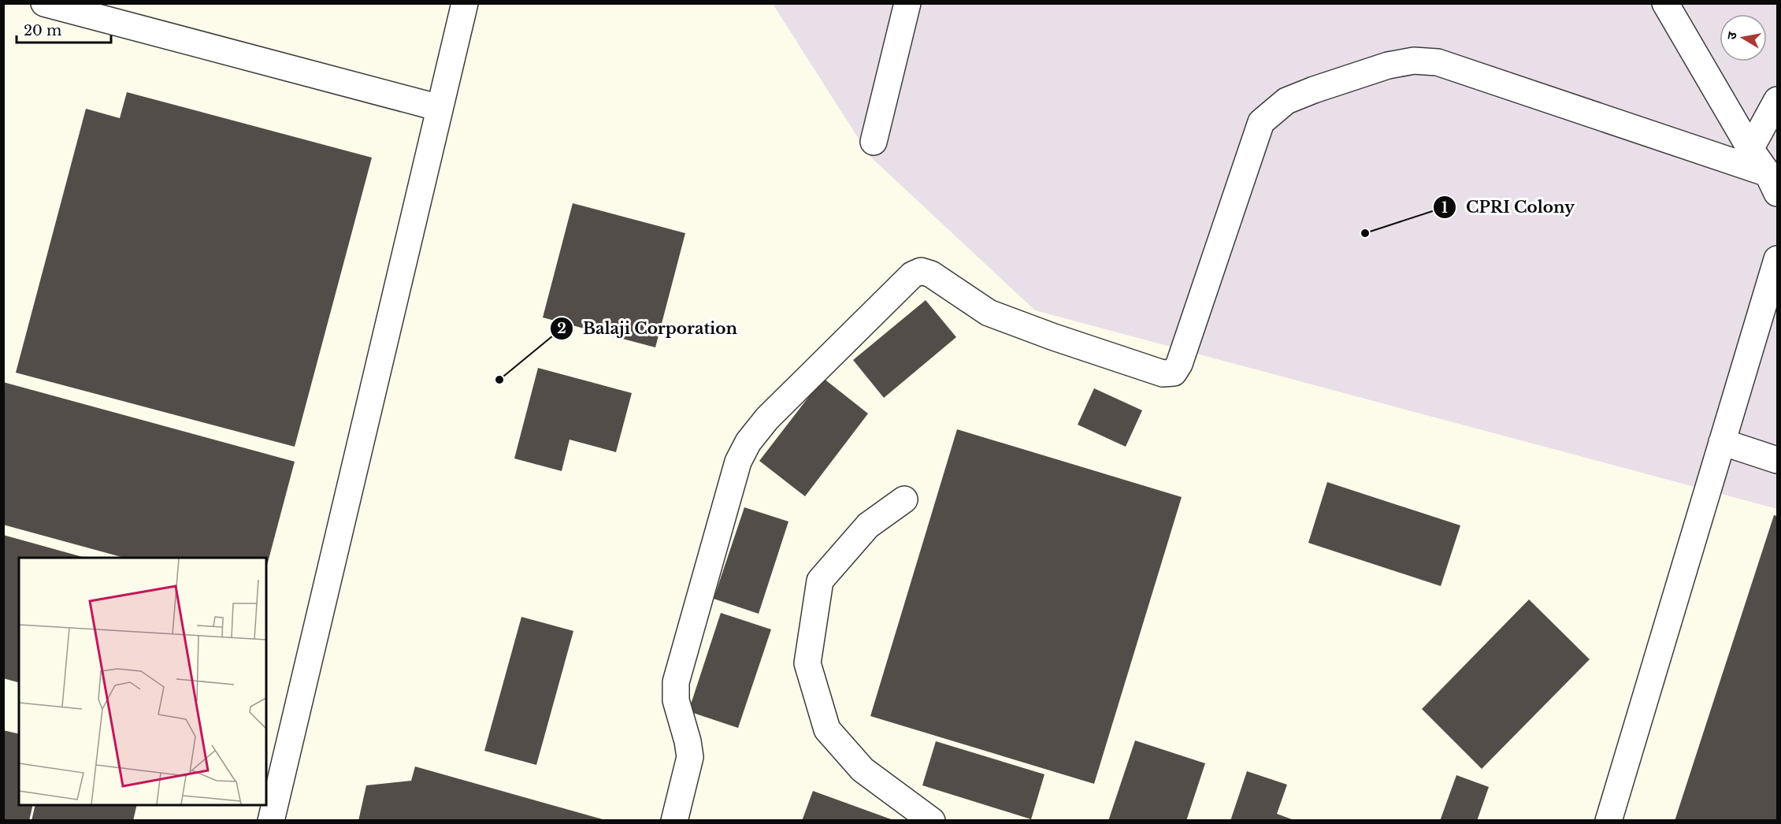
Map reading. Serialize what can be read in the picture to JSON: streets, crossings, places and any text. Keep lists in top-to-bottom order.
{
  "places": ["CPRI Colony", "Balaji Corporation"],
  "scale_bar": "20 m",
  "north": "left"
}
